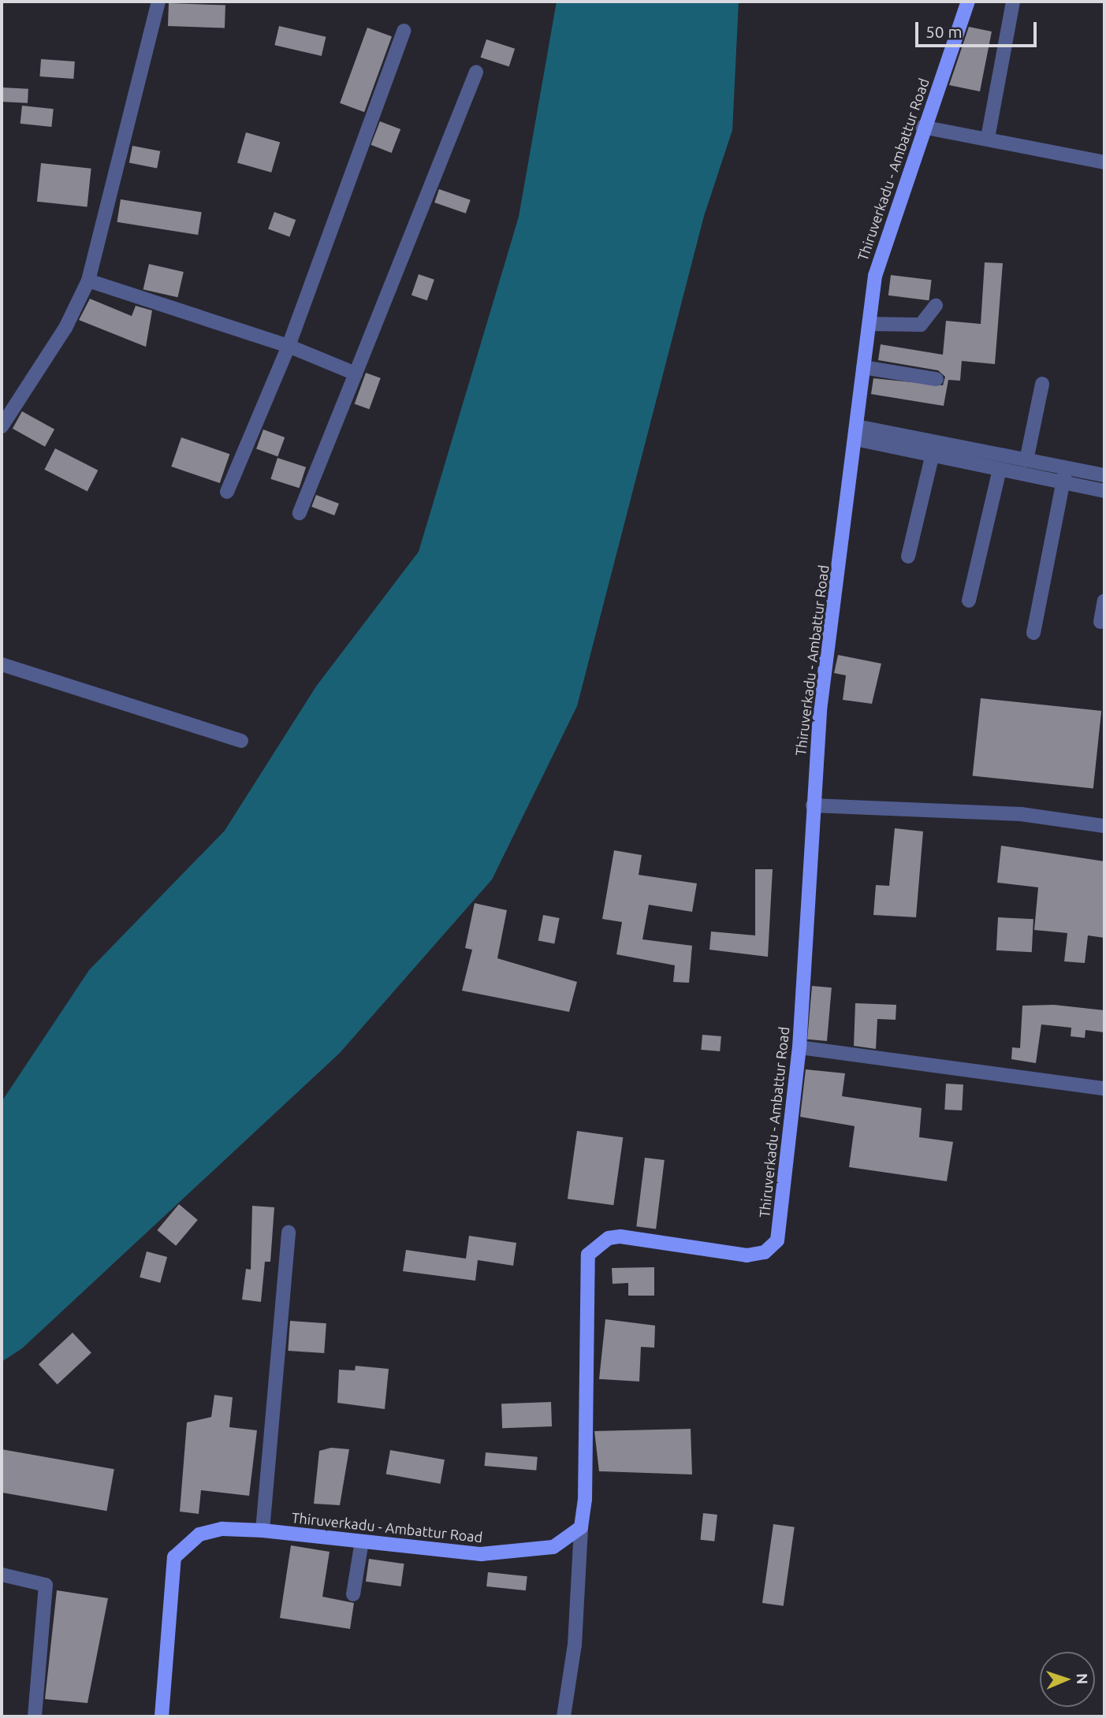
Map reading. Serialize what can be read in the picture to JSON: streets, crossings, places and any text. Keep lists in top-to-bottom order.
{
  "streets": {
    "main road": ["Thiruverkadu - Ambattur Road"]
  },
  "scale_bar": "50 m",
  "north": "right"
}
